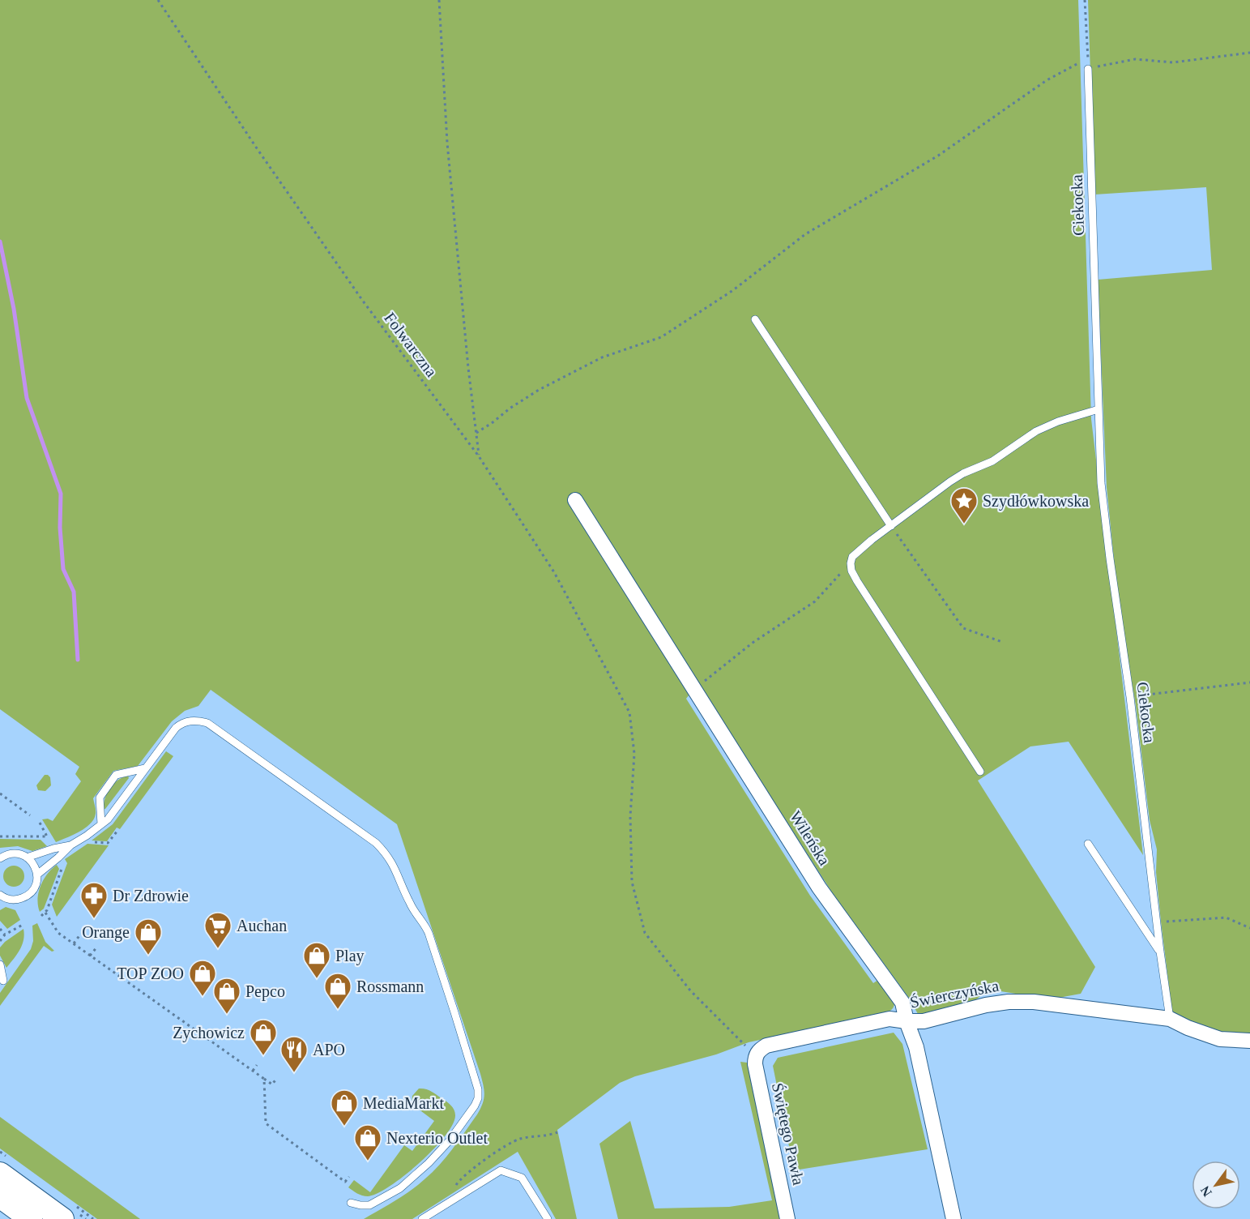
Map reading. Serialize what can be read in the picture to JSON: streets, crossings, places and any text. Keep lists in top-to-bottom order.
{
  "streets": {
    "street": ["Wileńska", "Świerczyńska", "Świętego Pawła"],
    "lane": ["Ciekocka"],
    "path": ["Folwarczna"]
  },
  "crossings": [
    ["Ciekocka", "Świerczyńska"],
    ["Folwarczna", "Świerczyńska"],
    ["Folwarczna", "Świętego Pawła"],
    ["Wileńska", "Świerczyńska"],
    ["Świerczyńska", "Świętego Pawła"]
  ],
  "places": {
    "place": ["Szydłówkowska"],
    "pharmacy": ["Dr Zdrowie"],
    "supermarket": ["Auchan"],
    "shop": [
      "Orange",
      "Play",
      "TOP ZOO",
      "Rossmann",
      "Pepco",
      "Zychowicz",
      "MediaMarkt",
      "Nexterio Outlet"
    ],
    "restaurant": ["APO"]
  },
  "north": "bottom left"
}
